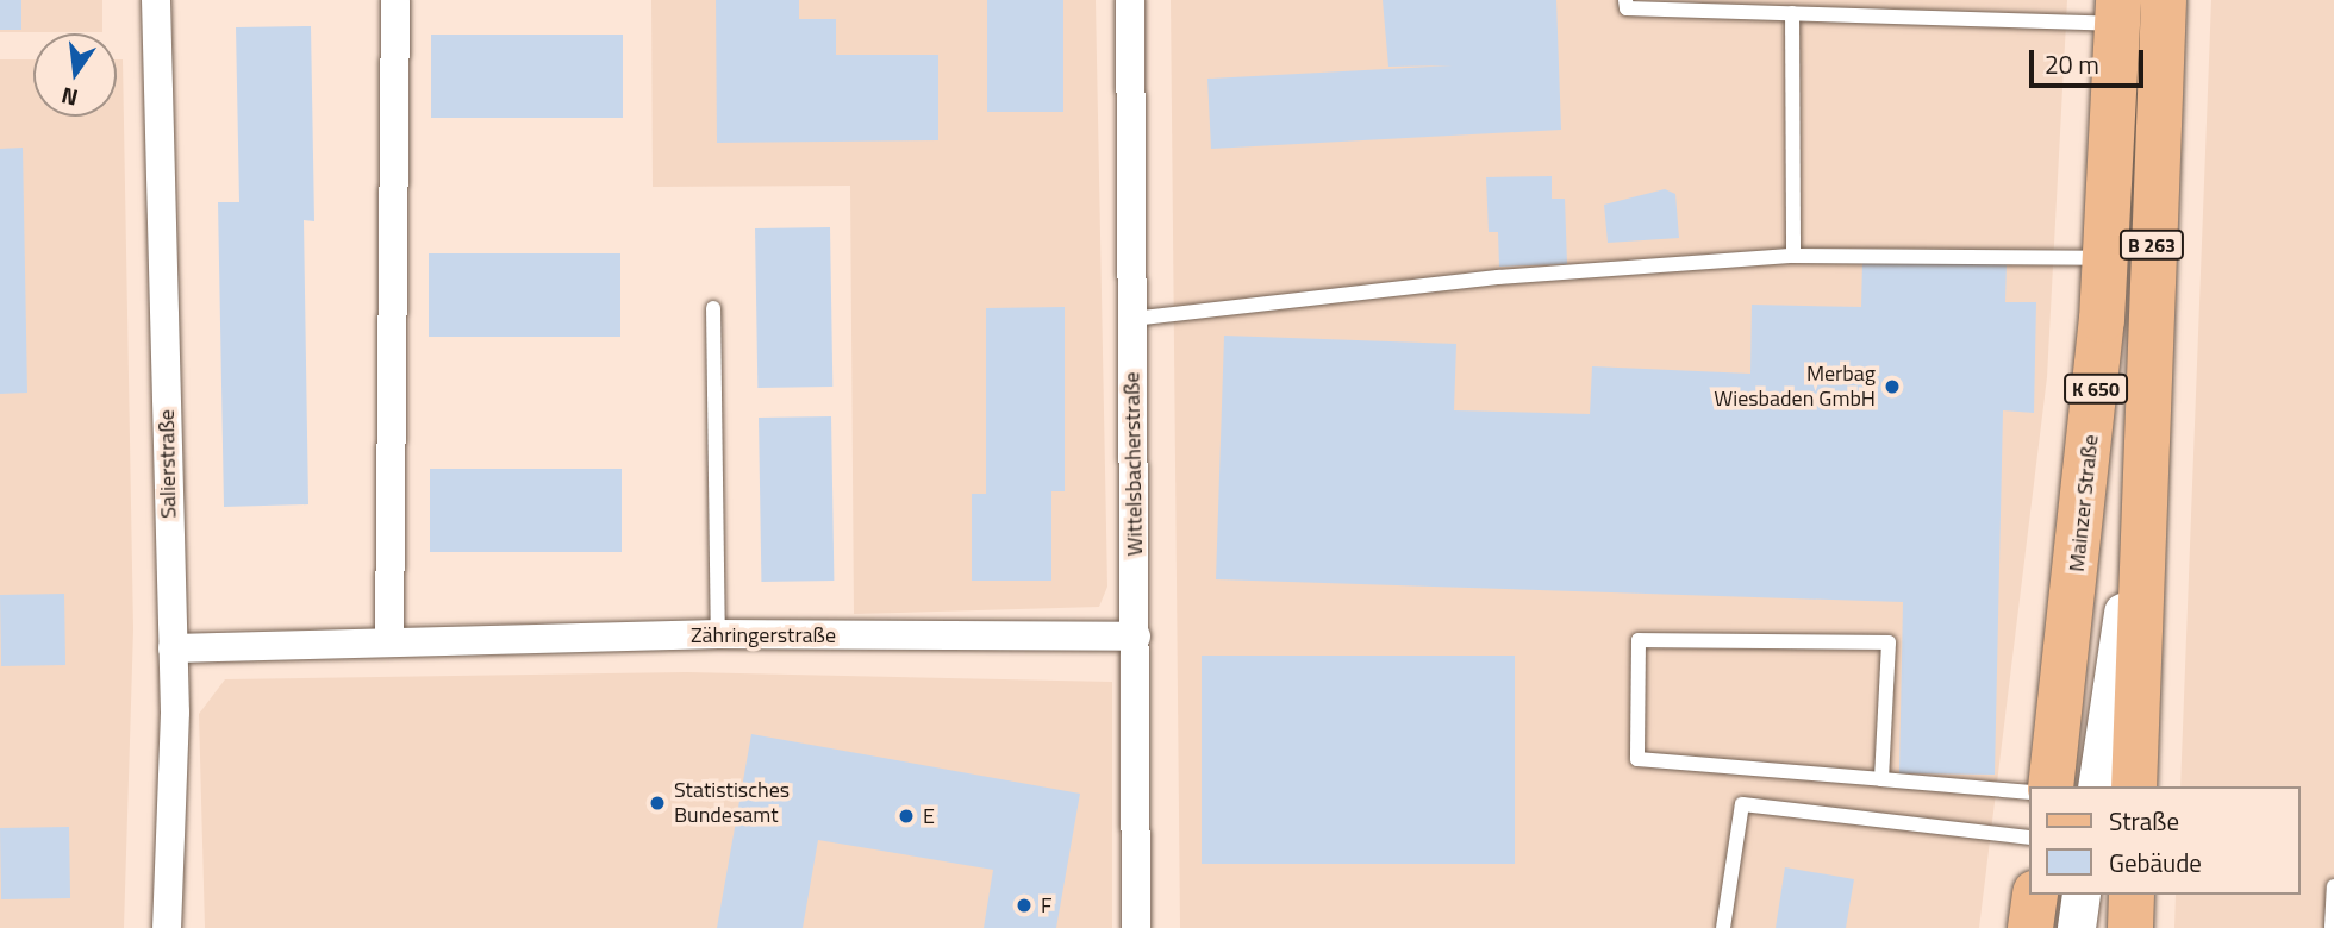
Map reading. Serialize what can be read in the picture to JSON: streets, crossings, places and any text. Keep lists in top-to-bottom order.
{
  "streets": {
    "main road": ["B 263", "K 650", "Mainzer Straße"],
    "street": ["Salierstraße", "Wittelsbacherstraße", "Zähringerstraße"]
  },
  "crossings": [
    ["Salierstraße", "Zähringerstraße"],
    ["Wittelsbacherstraße", "Zähringerstraße"]
  ],
  "places": [
    "Merbag Wiesbaden GmbH",
    "Statistisches Bundesamt",
    "E",
    "F"
  ],
  "legend": ["Straße", "Gebäude"],
  "scale_bar": "20 m",
  "north": "bottom"
}
